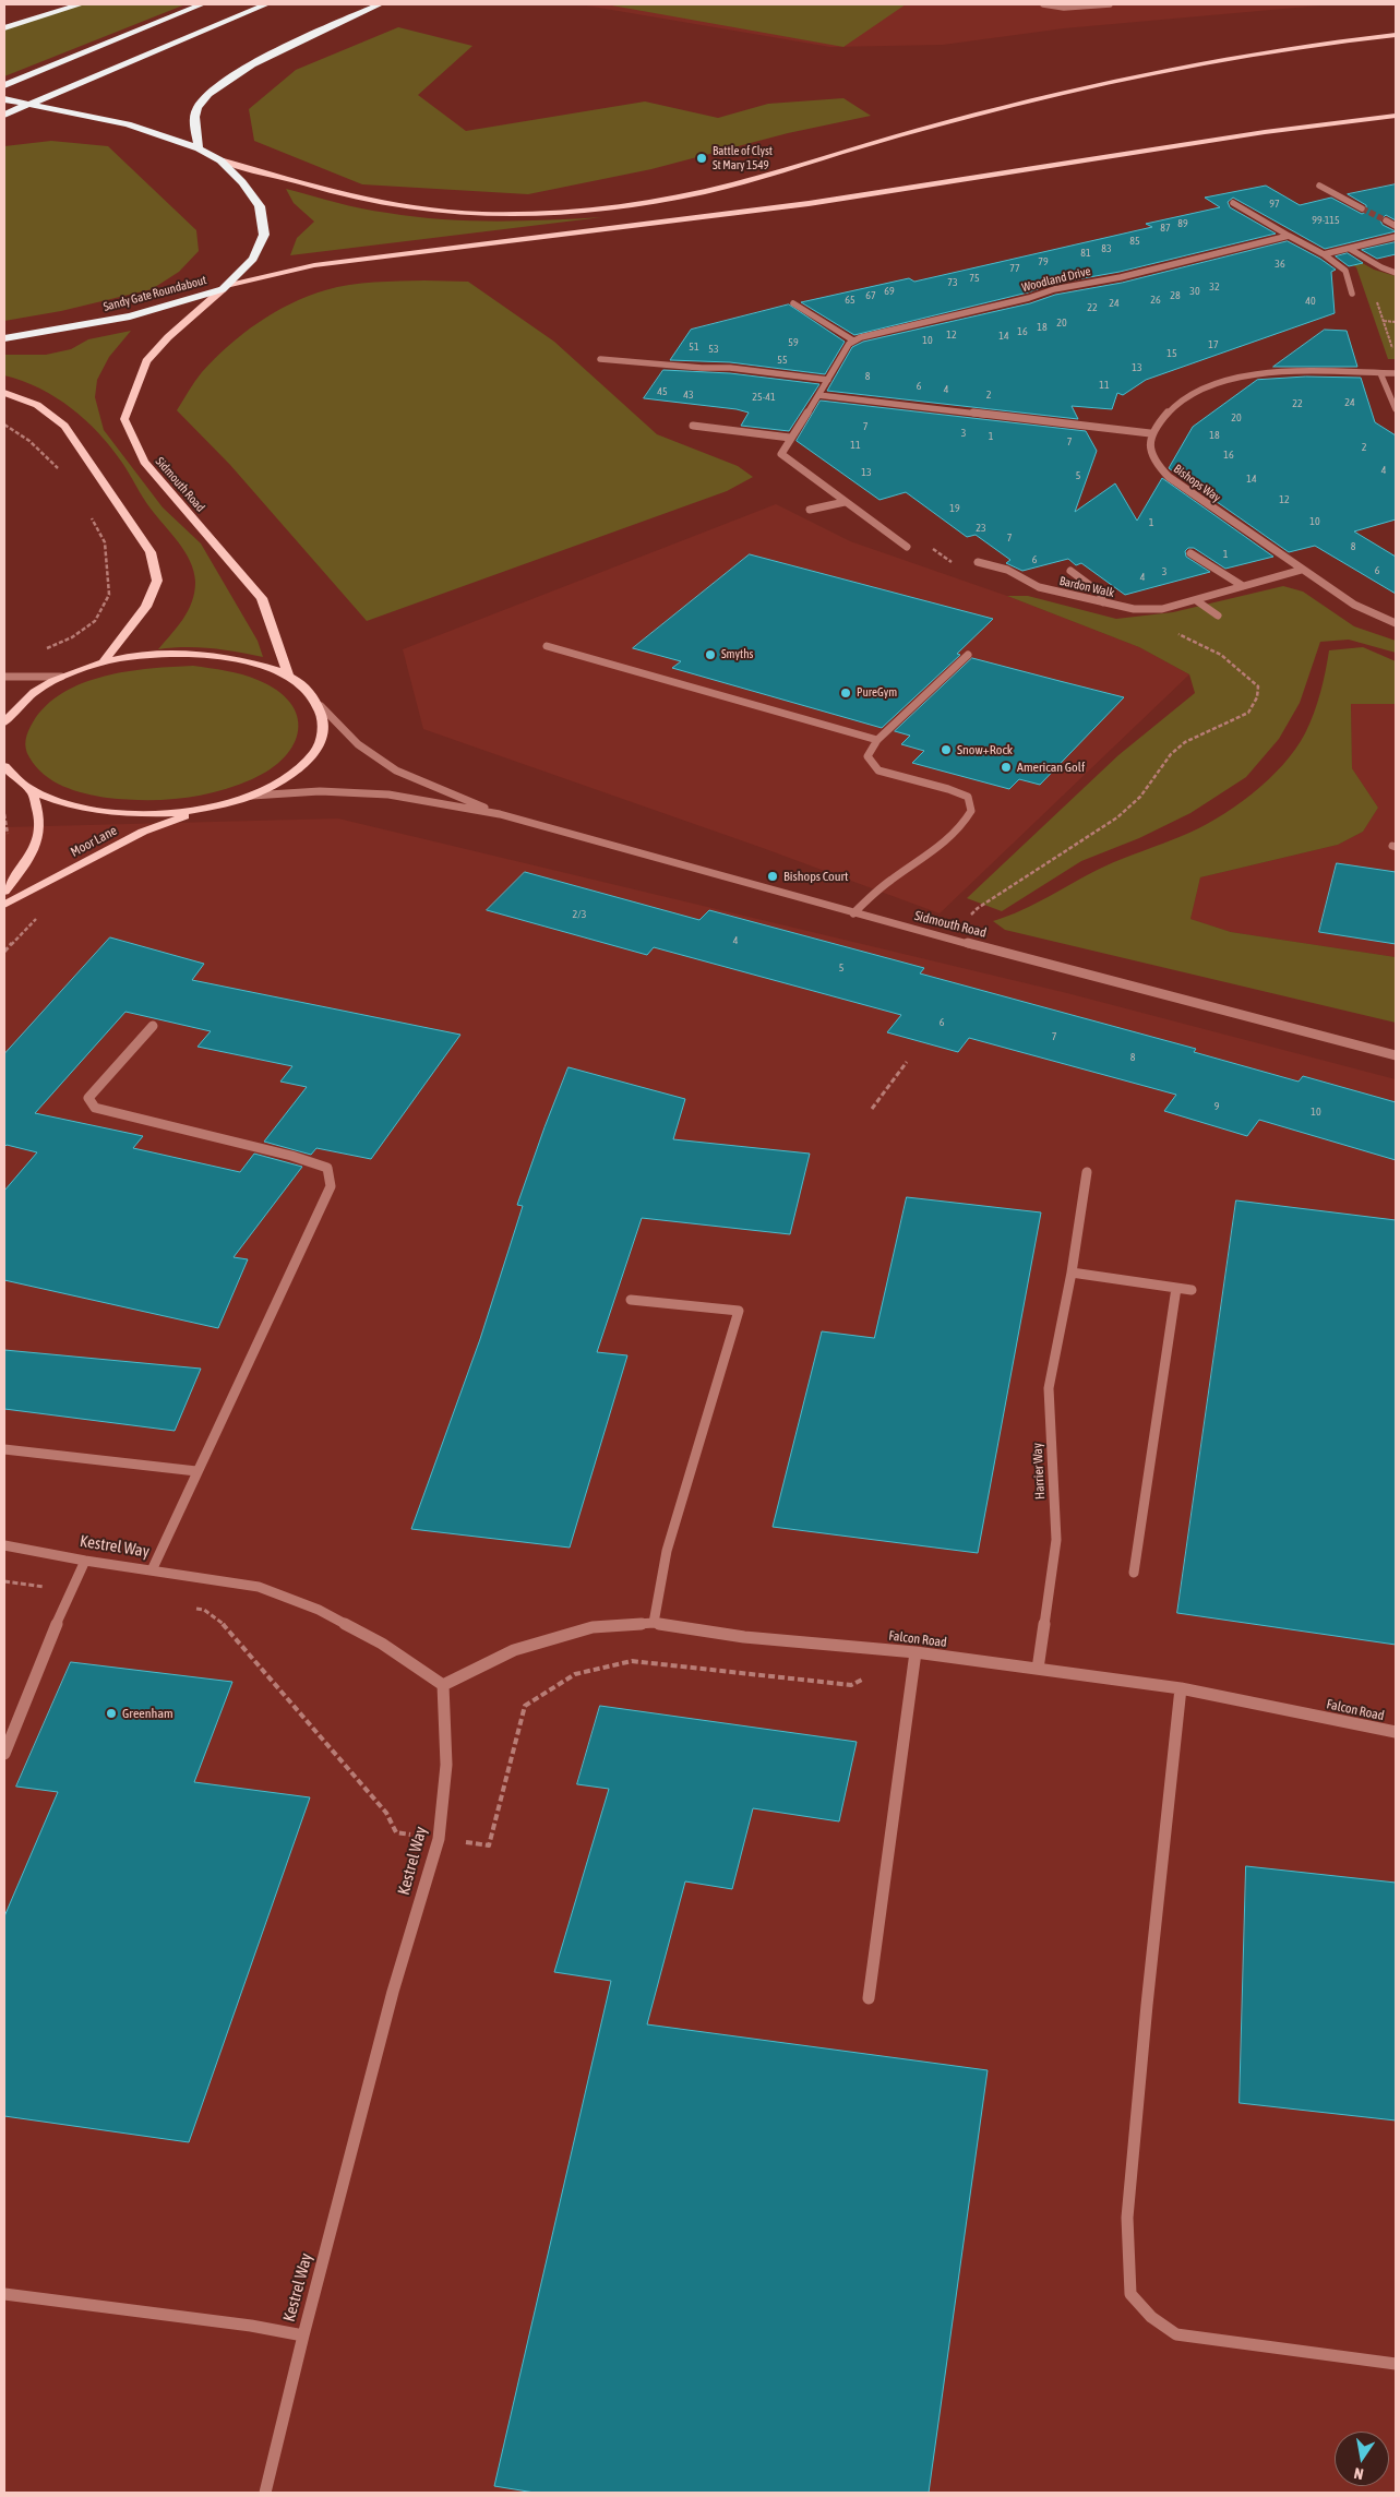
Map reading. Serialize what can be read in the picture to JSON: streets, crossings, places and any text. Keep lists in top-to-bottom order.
{
  "streets": {
    "highway": ["Sandy Gate Roundabout"],
    "main road": ["Sidmouth Road", "Moor Lane"],
    "street": [
      "Woodland Drive",
      "Bishops Way",
      "Bardon Walk",
      "Harrier Way",
      "Kestrel Way",
      "Falcon Road"
    ]
  },
  "crossings": [
    ["Sandy Gate Roundabout", "Sidmouth Road"],
    ["Bishops Way", "Bardon Walk"],
    ["Harrier Way", "Falcon Road"],
    ["Kestrel Way", "Falcon Road"]
  ],
  "places": [
    "Battle of Clyst St Mary 1549",
    "Smyths",
    "PureGym",
    "Snow+Rock",
    "American Golf",
    "Bishops Court",
    "Greenham"
  ],
  "house_numbers": [
    "97",
    "99-115",
    "89",
    "87",
    "85",
    "83",
    "81",
    "79",
    "36",
    "77",
    "75",
    "73",
    "32",
    "69",
    "30",
    "67",
    "28",
    "65",
    "26",
    "40",
    "24",
    "22",
    "20",
    "18",
    "16",
    "12",
    "14",
    "10",
    "59",
    "17",
    "51",
    "53",
    "15",
    "55",
    "13",
    "8",
    "11",
    "6",
    "4",
    "45",
    "43",
    "2",
    "25-41",
    "24",
    "22",
    "20",
    "7",
    "3",
    "18",
    "1",
    "7",
    "11",
    "2",
    "16",
    "4",
    "13",
    "5",
    "14",
    "12",
    "19",
    "10",
    "1",
    "23",
    "7",
    "8",
    "1",
    "6",
    "6",
    "3",
    "4",
    "2/3",
    "4",
    "5",
    "6",
    "7",
    "8",
    "9",
    "10"
  ],
  "north": "bottom"
}
